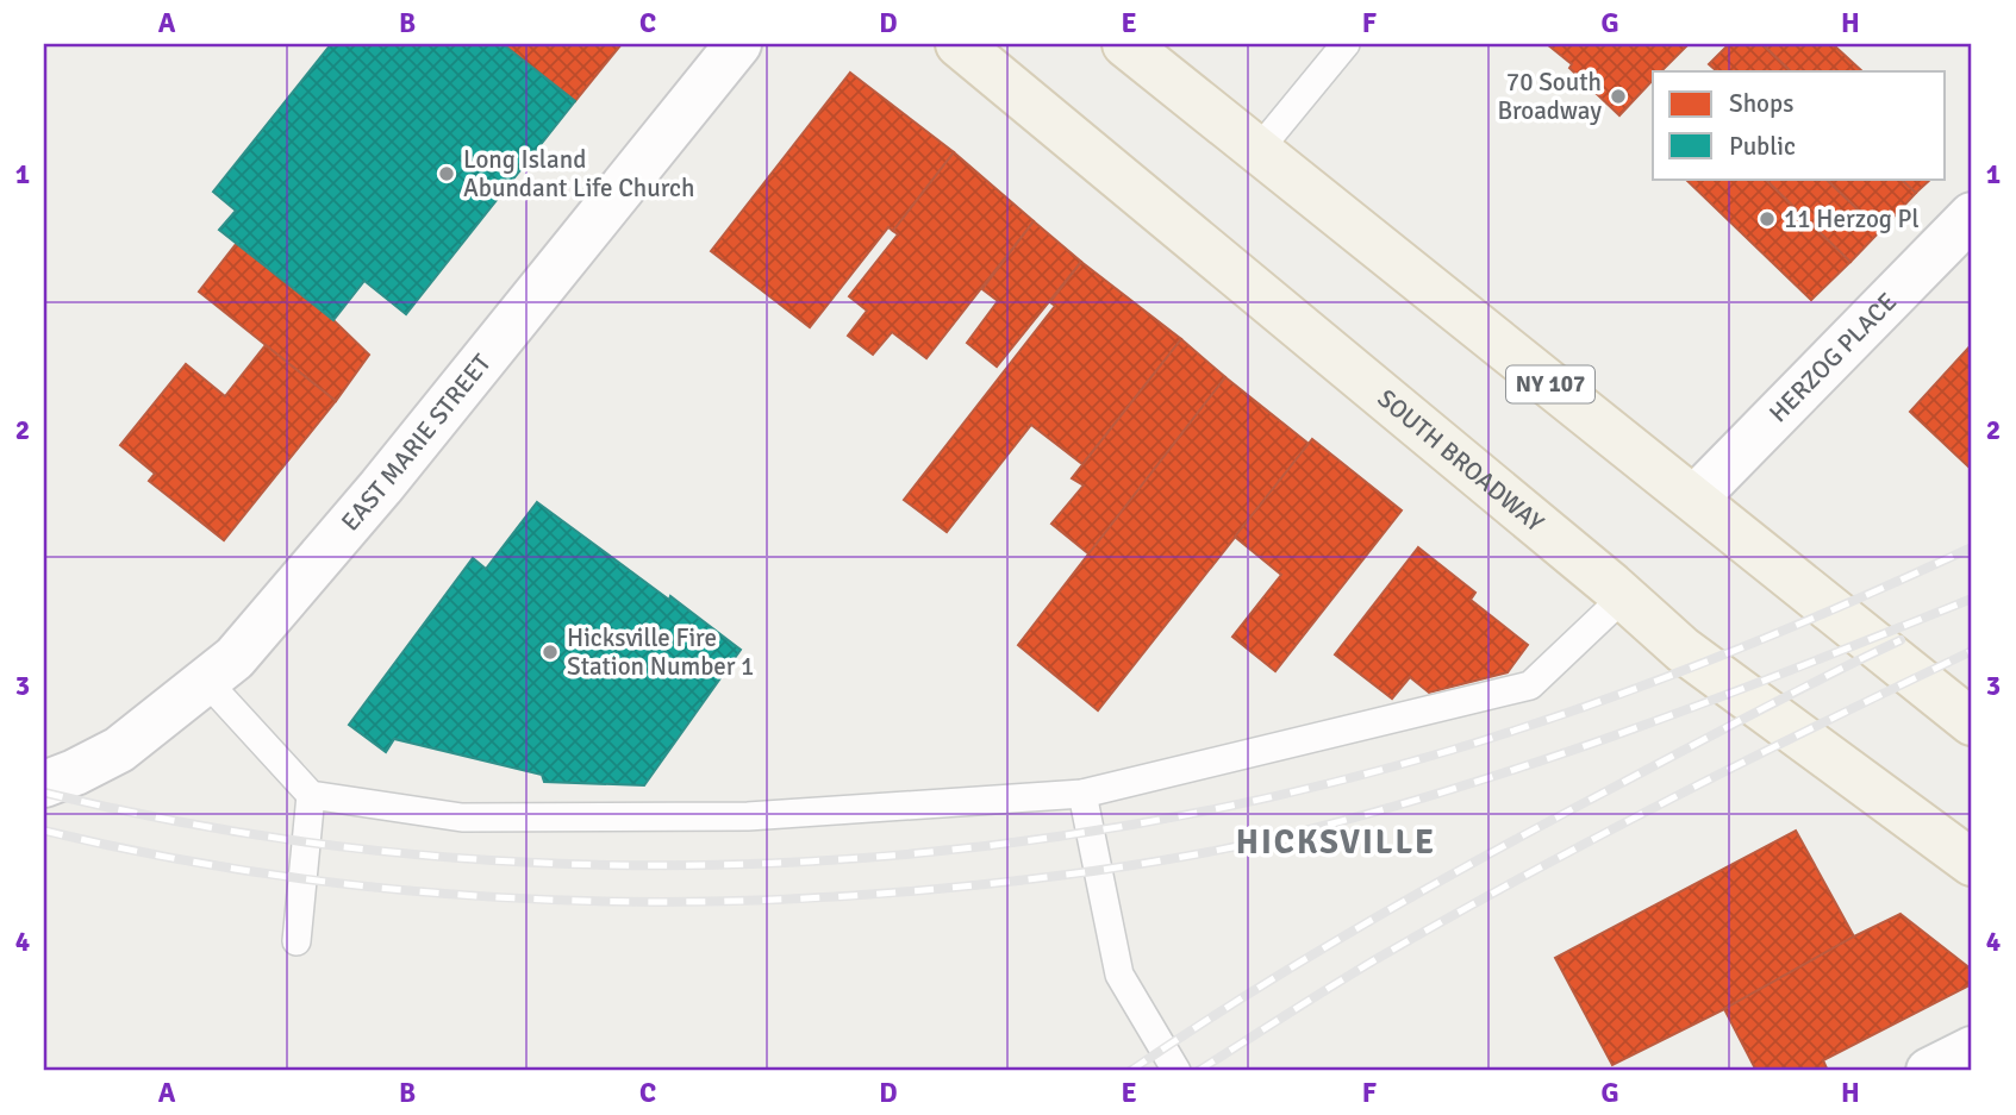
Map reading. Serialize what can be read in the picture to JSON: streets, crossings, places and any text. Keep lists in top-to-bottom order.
{
  "streets": {
    "main road": [
      "HERZOG PLACE",
      "NY 107",
      "EAST MARIE STREET",
      "SOUTH BROADWAY"
    ]
  },
  "crossings": [
    ["HERZOG PLACE", "NY 107"]
  ],
  "districts": ["HICKSVILLE"],
  "places": [
    "70 South Broadway",
    "Long Island Abundant Life Church",
    "11 Herzog Pl",
    "Hicksville Fire Station Number 1"
  ],
  "legend": ["Shops", "Public"],
  "grid": {
    "columns": [
      "A",
      "B",
      "C",
      "D",
      "E",
      "F",
      "G",
      "H"
    ],
    "rows": [
      "1",
      "2",
      "3",
      "4"
    ]
  }
}
